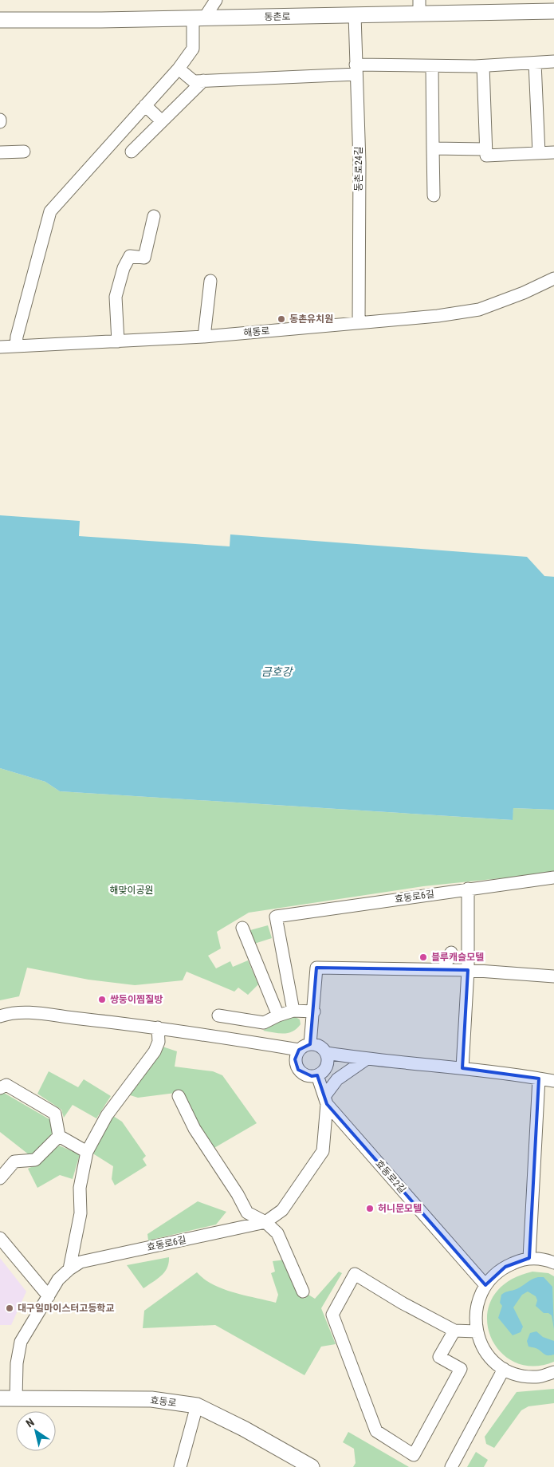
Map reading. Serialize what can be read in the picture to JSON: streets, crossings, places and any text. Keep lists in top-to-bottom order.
{
  "streets": {
    "main road": ["동촌로", "효동로"],
    "street": [
      "동촌로24길",
      "해동로",
      "효동로6길",
      "효동로2길"
    ]
  },
  "crossings": [
    ["동촌로", "동촌로24길"],
    ["동촌로24길", "해동로"],
    ["효동로6길", "효동로2길"],
    ["효동로6길", "효동로"]
  ],
  "water": ["금호강"],
  "parks": ["해맞이공원"],
  "places": [
    "동촌유치원",
    "블루캐슬모텔",
    "쌍둥이찜질방",
    "허니문모텔",
    "대구일마이스터고등학교"
  ],
  "north": "top left"
}
